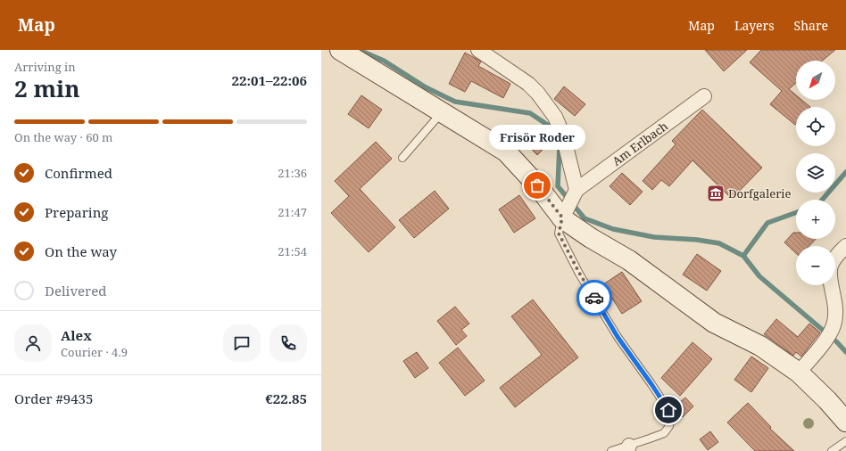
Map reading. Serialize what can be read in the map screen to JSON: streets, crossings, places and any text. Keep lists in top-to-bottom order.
{
  "streets": {
    "street": ["Am Erlbach"]
  },
  "places": {
    "other": ["Frisör Roder"],
    "museum": ["Dorfgalerie"]
  },
  "north": "bottom left",
  "page": {
    "header": "Map",
    "nav": ["Map", "Layers", "Share"],
    "heading": ["2 min", "Arriving in", "22:01–22:06"],
    "panel": [
      "Alex",
      "Courier · 4.9",
      "Order #9435",
      "€22.85"
    ],
    "map_buttons": ["+", "−"],
    "bar": "On the way · 60 m",
    "bubble": "Frisör Roder",
    "list": [
      ["Confirmed", "21:36"],
      ["Preparing", "21:47"],
      ["On the way", "21:54"],
      "Delivered"
    ]
  }
}
